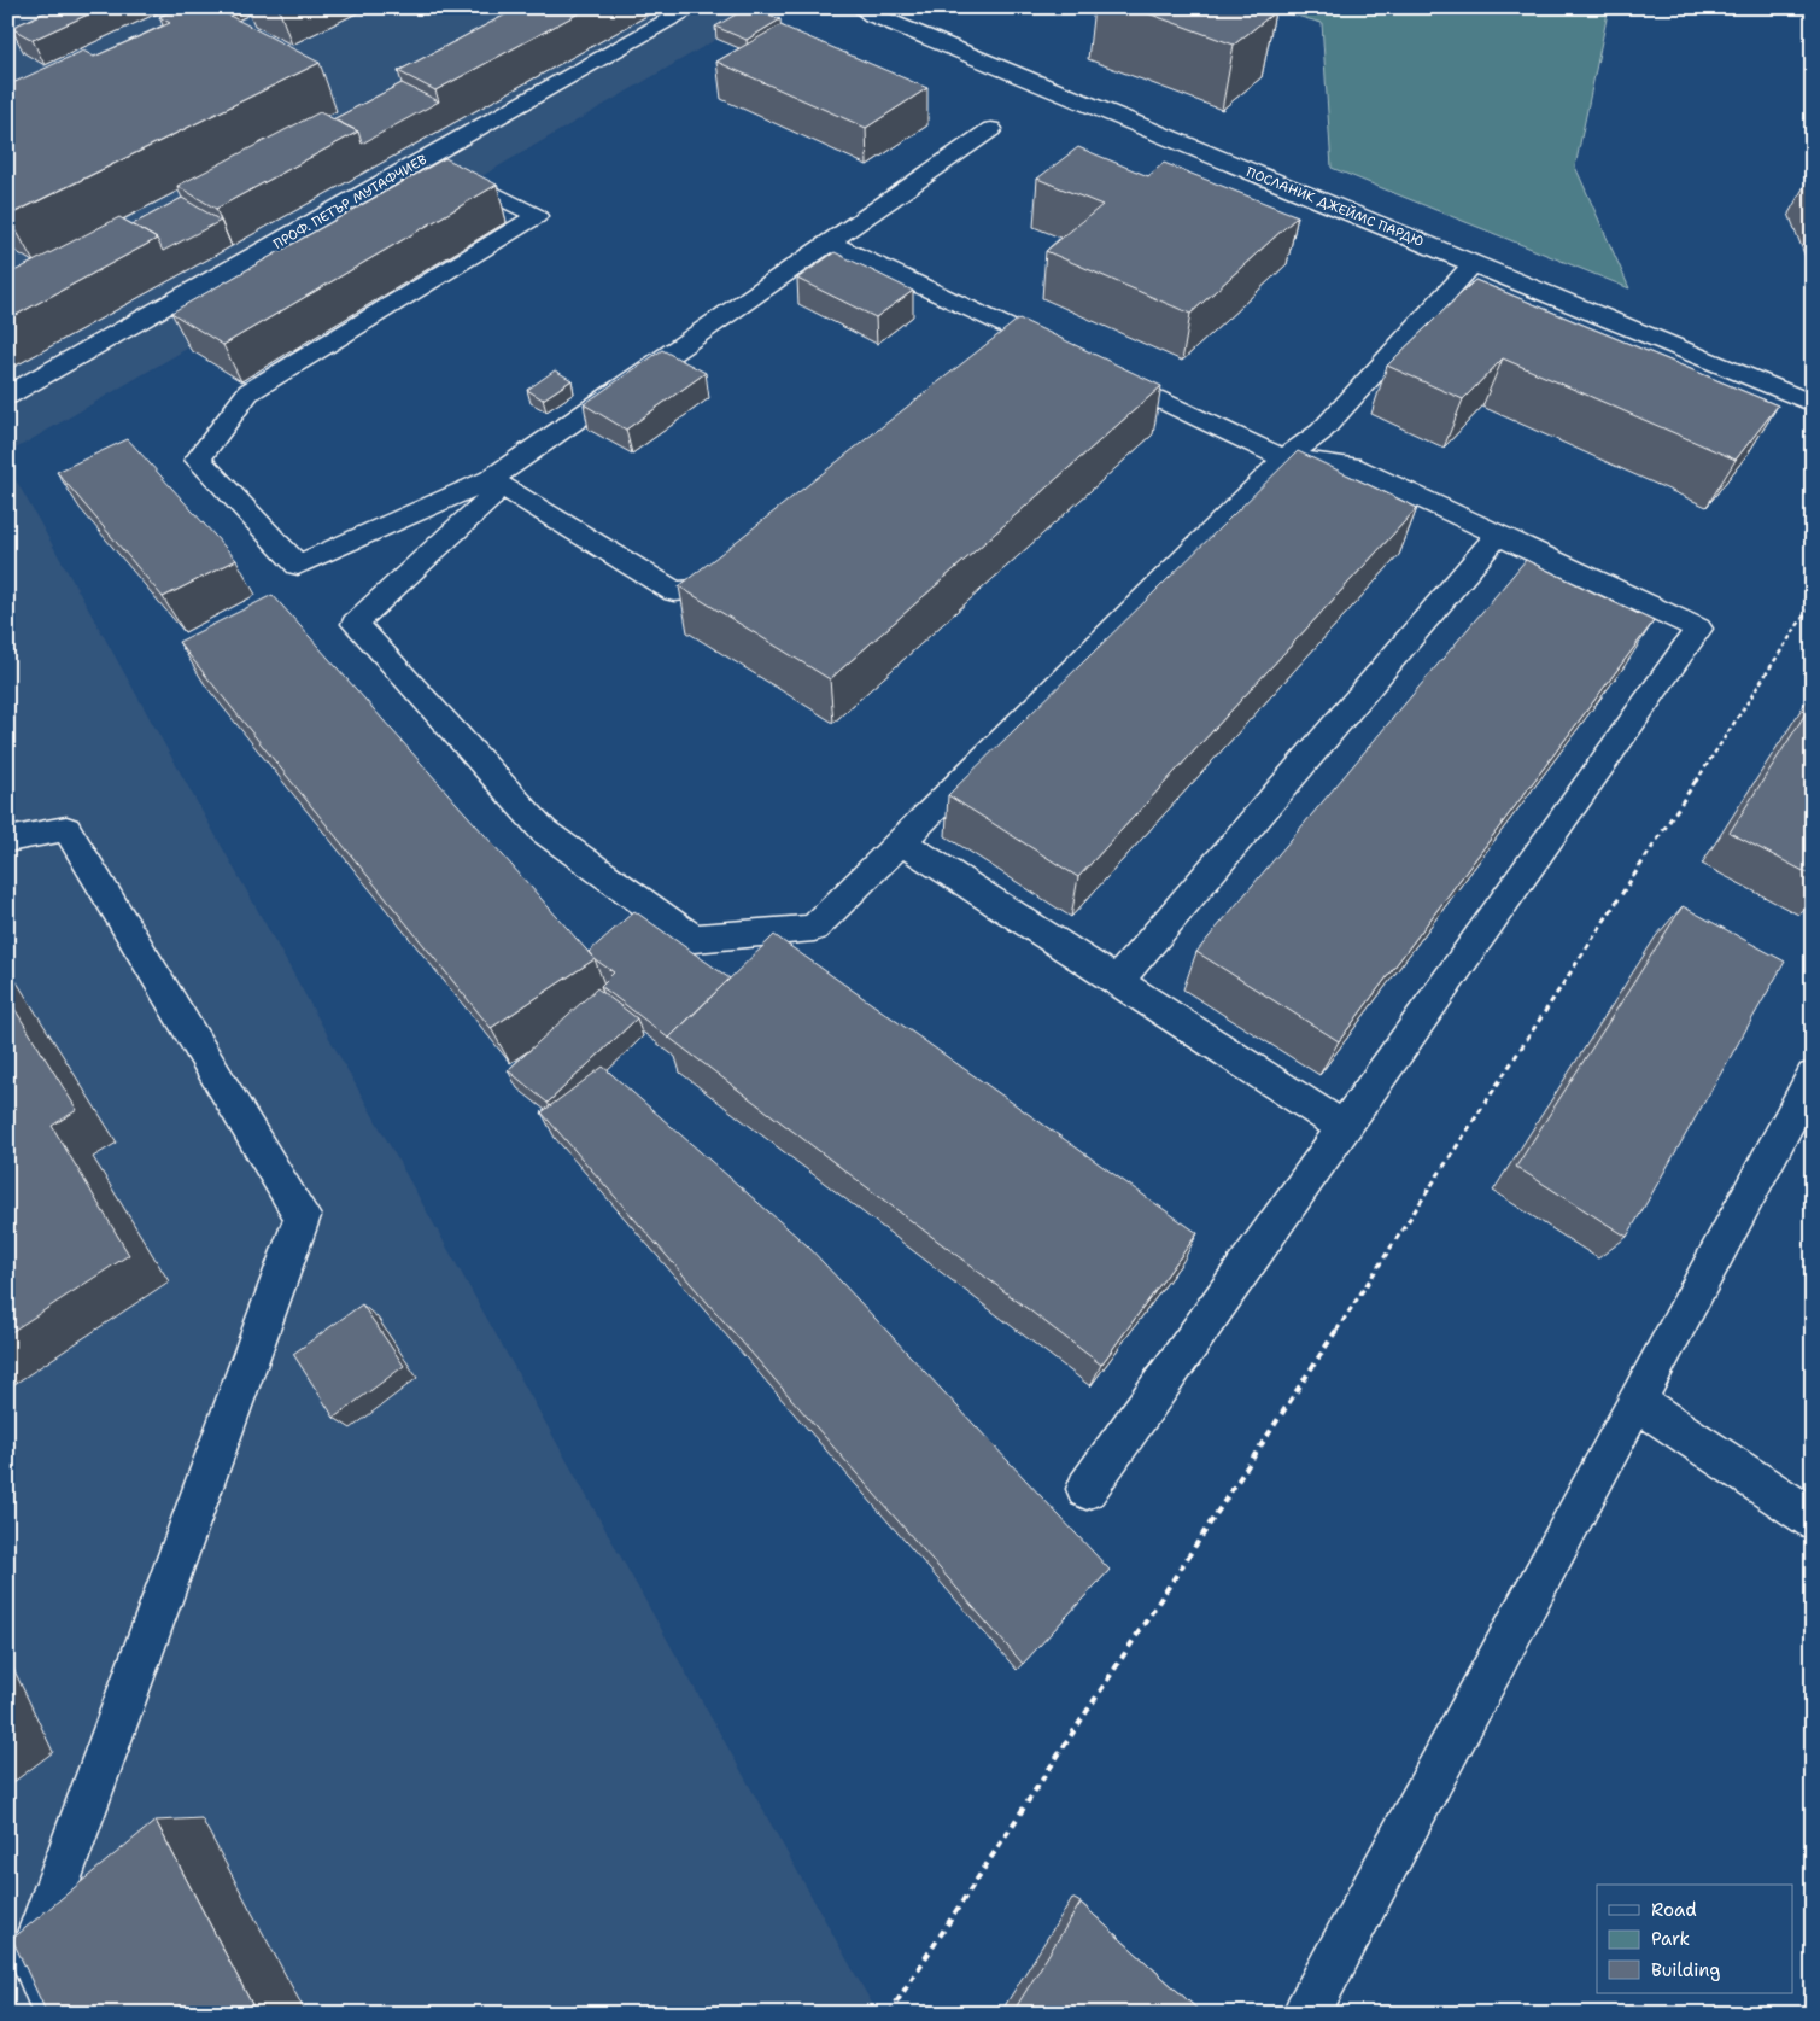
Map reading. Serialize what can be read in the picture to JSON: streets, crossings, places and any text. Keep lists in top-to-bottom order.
{
  "streets": {
    "street": ["ПРОФ. ПЕТЪР МУТАФЧИЕВ", "ПОСЛАНИК ДЖЕЙМС ПАРДЮ"]
  },
  "legend": ["Road", "Park", "Building"]
}
